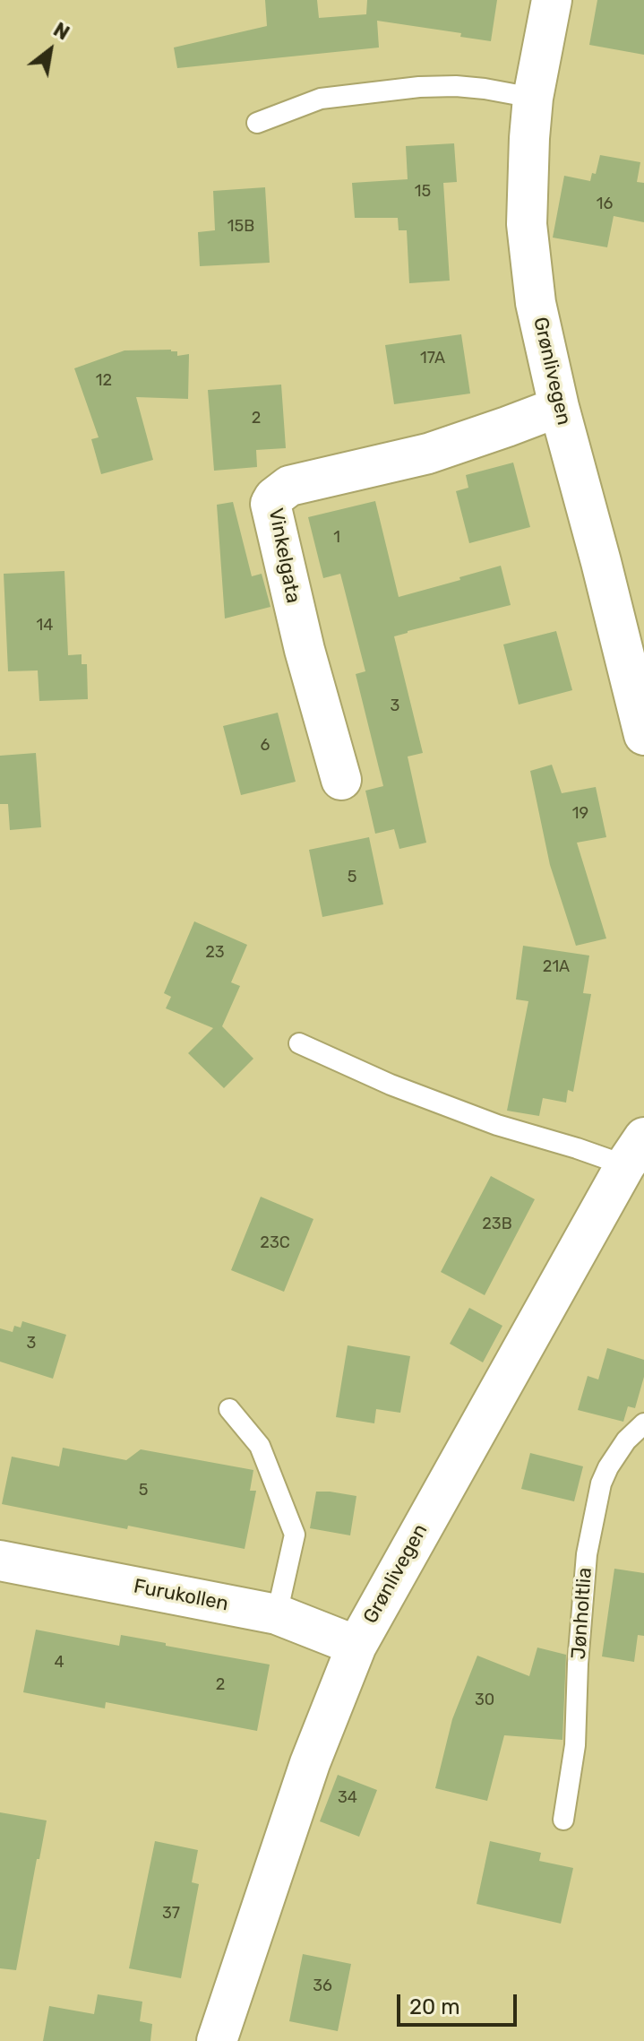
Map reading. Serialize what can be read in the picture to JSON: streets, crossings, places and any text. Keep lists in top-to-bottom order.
{
  "streets": {
    "street": ["Grønlivegen", "Vinkelgata", "Furukollen"],
    "lane": ["Jønholtlia"]
  },
  "crossings": [
    ["Grønlivegen", "Vinkelgata"],
    ["Grønlivegen", "Furukollen"]
  ],
  "house_numbers": [
    "15",
    "16",
    "15B",
    "17A",
    "12",
    "2",
    "1",
    "14",
    "3",
    "6",
    "19",
    "5",
    "23",
    "21A",
    "23B",
    "23C",
    "3",
    "5",
    "4",
    "2",
    "30",
    "34",
    "37",
    "36"
  ],
  "scale_bar": "20 m",
  "north": "top right"
}
